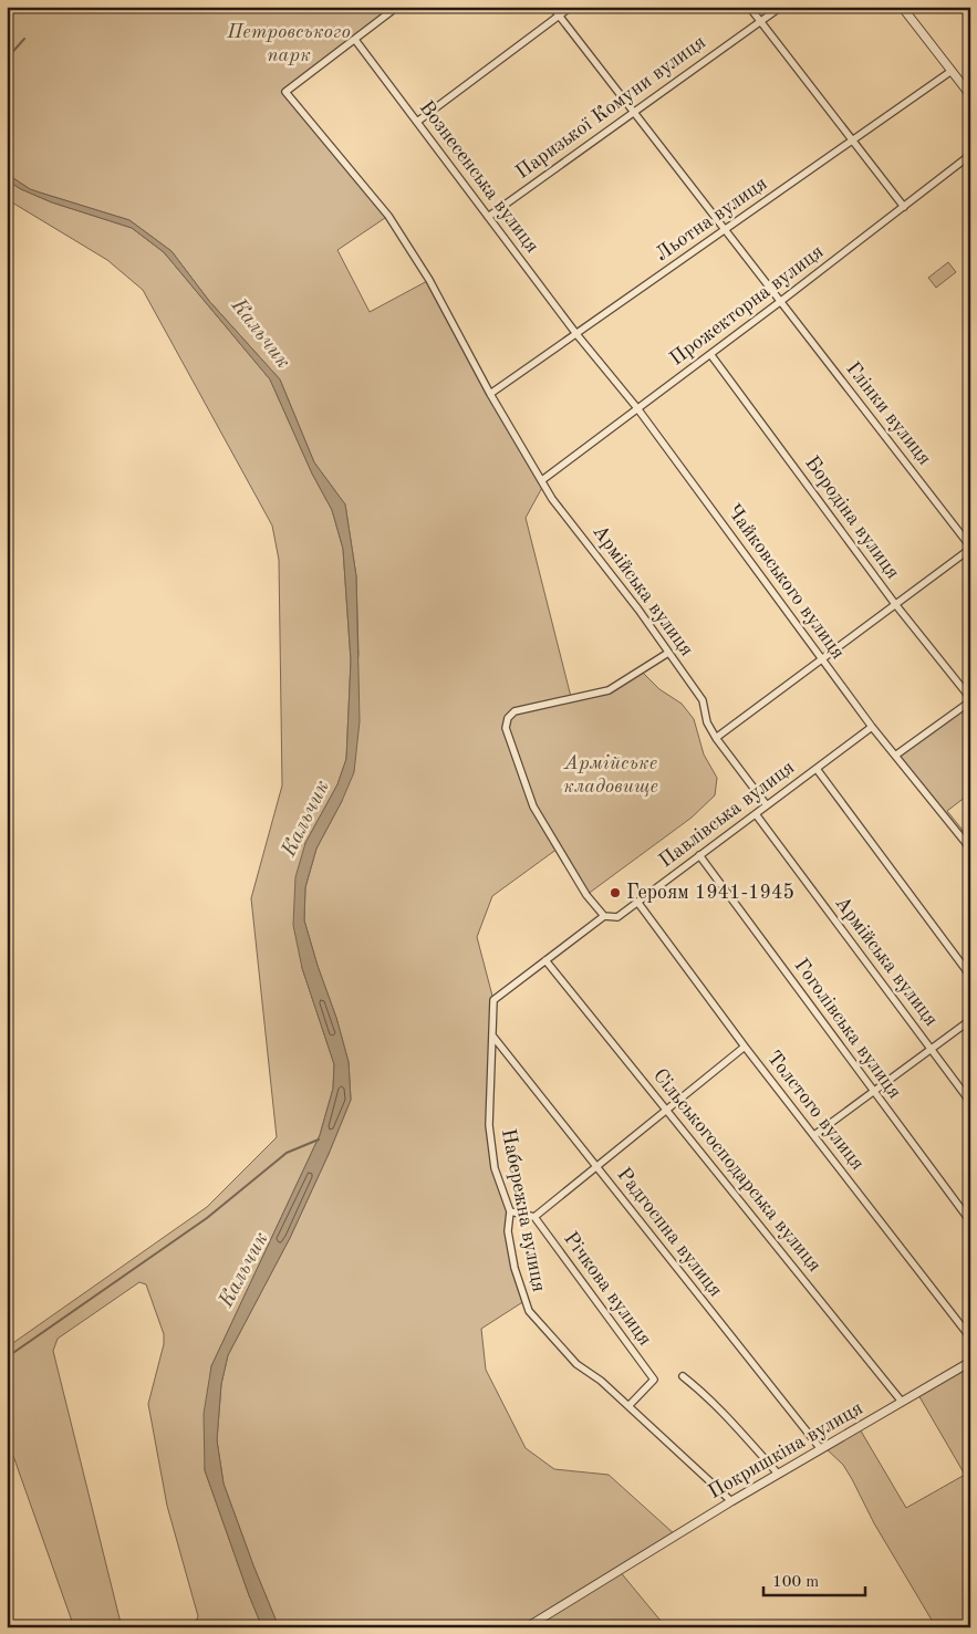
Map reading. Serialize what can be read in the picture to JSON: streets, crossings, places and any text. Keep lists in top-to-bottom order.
{
  "streets": {
    "street": [
      "Паризької Комуни вулиця",
      "Вознесенська вулиця",
      "Льотна вулиця",
      "Прожекторна вулиця",
      "Глінки вулиця",
      "Бородіна вулиця",
      "Чайковського вулиця",
      "Армійська вулиця",
      "Павлівська вулиця",
      "Гоголівська вулиця",
      "Толстого вулиця",
      "Сільськогосподарська вулиця",
      "Набережна вулиця",
      "Радгоспна вулиця",
      "Річкова вулиця",
      "Покришкіна вулиця"
    ]
  },
  "crossings": [
    ["Паризької Комуни вулиця", "Вознесенська вулиця"],
    ["Паризької Комуни вулиця", "Глінки вулиця"],
    ["Вознесенська вулиця", "Льотна вулиця"],
    ["Вознесенська вулиця", "Чайковського вулиця"],
    ["Льотна вулиця", "Глінки вулиця"],
    ["Льотна вулиця", "Чайковського вулиця"],
    ["Льотна вулиця", "Армійська вулиця"],
    ["Прожекторна вулиця", "Глінки вулиця"],
    ["Прожекторна вулиця", "Бородіна вулиця"],
    ["Прожекторна вулиця", "Чайковського вулиця"],
    ["Прожекторна вулиця", "Армійська вулиця"],
    ["Бородіна вулиця", "Чайковського вулиця"],
    ["Чайковського вулиця", "Павлівська вулиця"],
    ["Армійська вулиця", "Павлівська вулиця"],
    ["Павлівська вулиця", "Гоголівська вулиця"],
    ["Павлівська вулиця", "Толстого вулиця"],
    ["Павлівська вулиця", "Сільськогосподарська вулиця"],
    ["Павлівська вулиця", "Набережна вулиця"],
    ["Павлівська вулиця", "Радгоспна вулиця"],
    ["Сільськогосподарська вулиця", "Покришкіна вулиця"],
    ["Набережна вулиця", "Радгоспна вулиця"],
    ["Набережна вулиця", "Річкова вулиця"],
    ["Набережна вулиця", "Покришкіна вулиця"],
    ["Радгоспна вулиця", "Покришкіна вулиця"]
  ],
  "water": ["Кальчик"],
  "parks": ["Петровського парк", "Армійське кладовище"],
  "places": ["Героям 1941-1945"],
  "scale_bar": "100 m"
}
